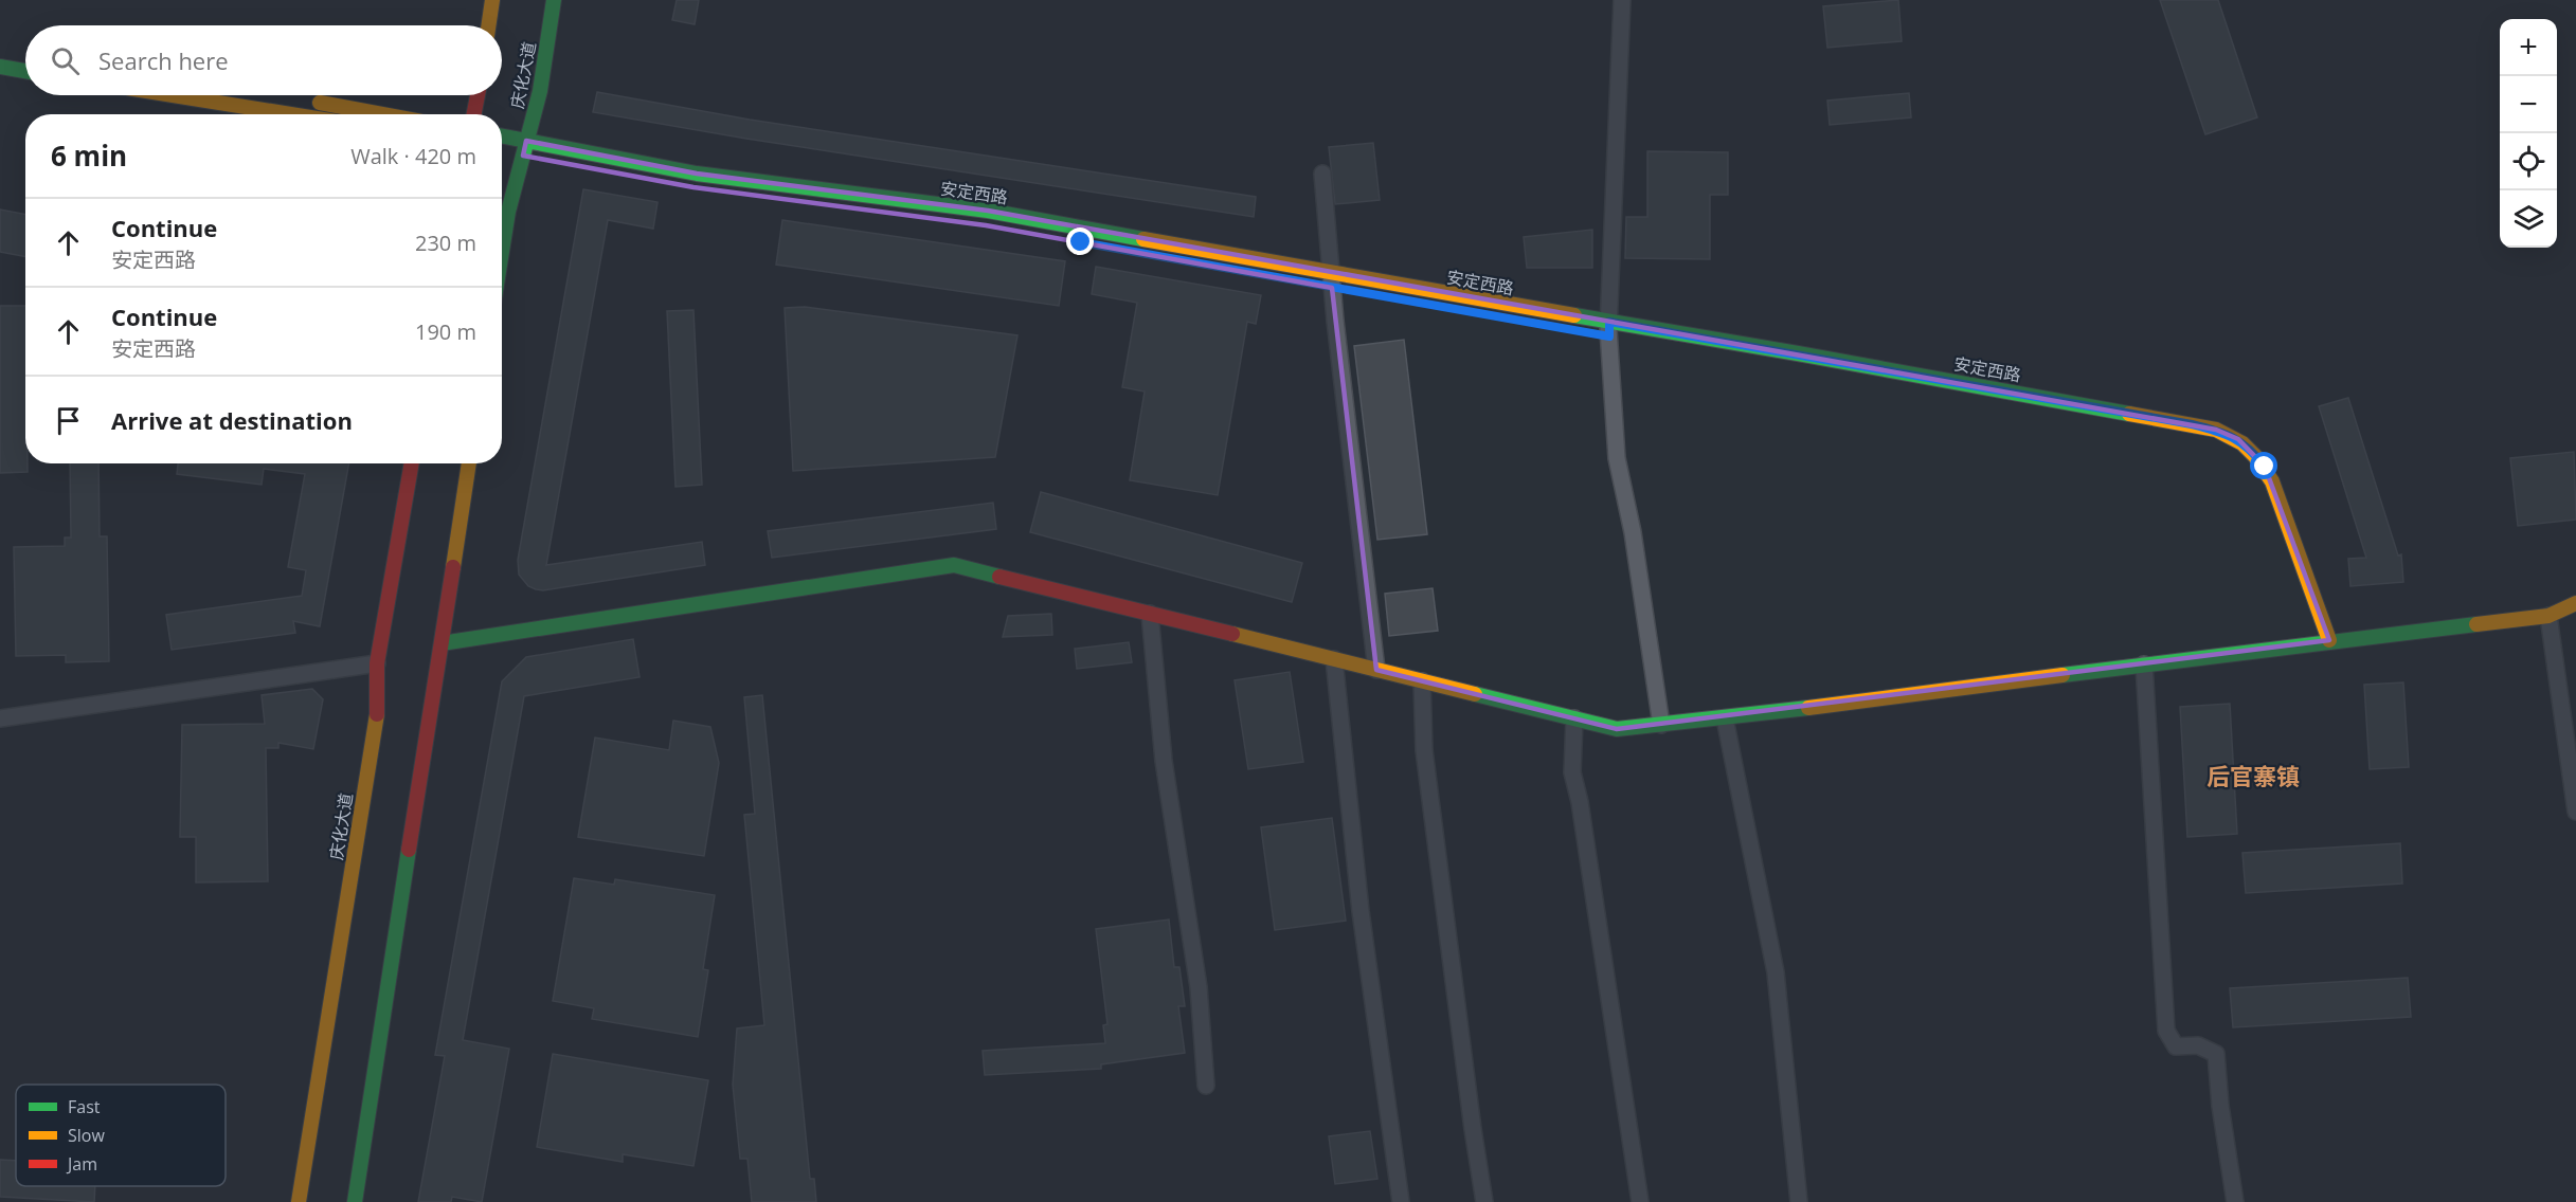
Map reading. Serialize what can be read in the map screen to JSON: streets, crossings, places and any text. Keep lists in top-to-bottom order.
{
  "streets": {
    "main road": ["庆化大道", "安定西路"]
  },
  "crossings": [
    ["庆化大道", "安定西路"]
  ],
  "districts": ["后官寨镇"],
  "legend": ["Fast", "Slow", "Jam"],
  "page": {
    "map_buttons": ["+", "−"],
    "search": "Search here",
    "heading": ["6 min", "Walk · 420 m"],
    "list": [
      ["Continue", "安定西路", "230 m"],
      ["Continue", "安定西路", "190 m"],
      "Arrive at destination"
    ]
  }
}
